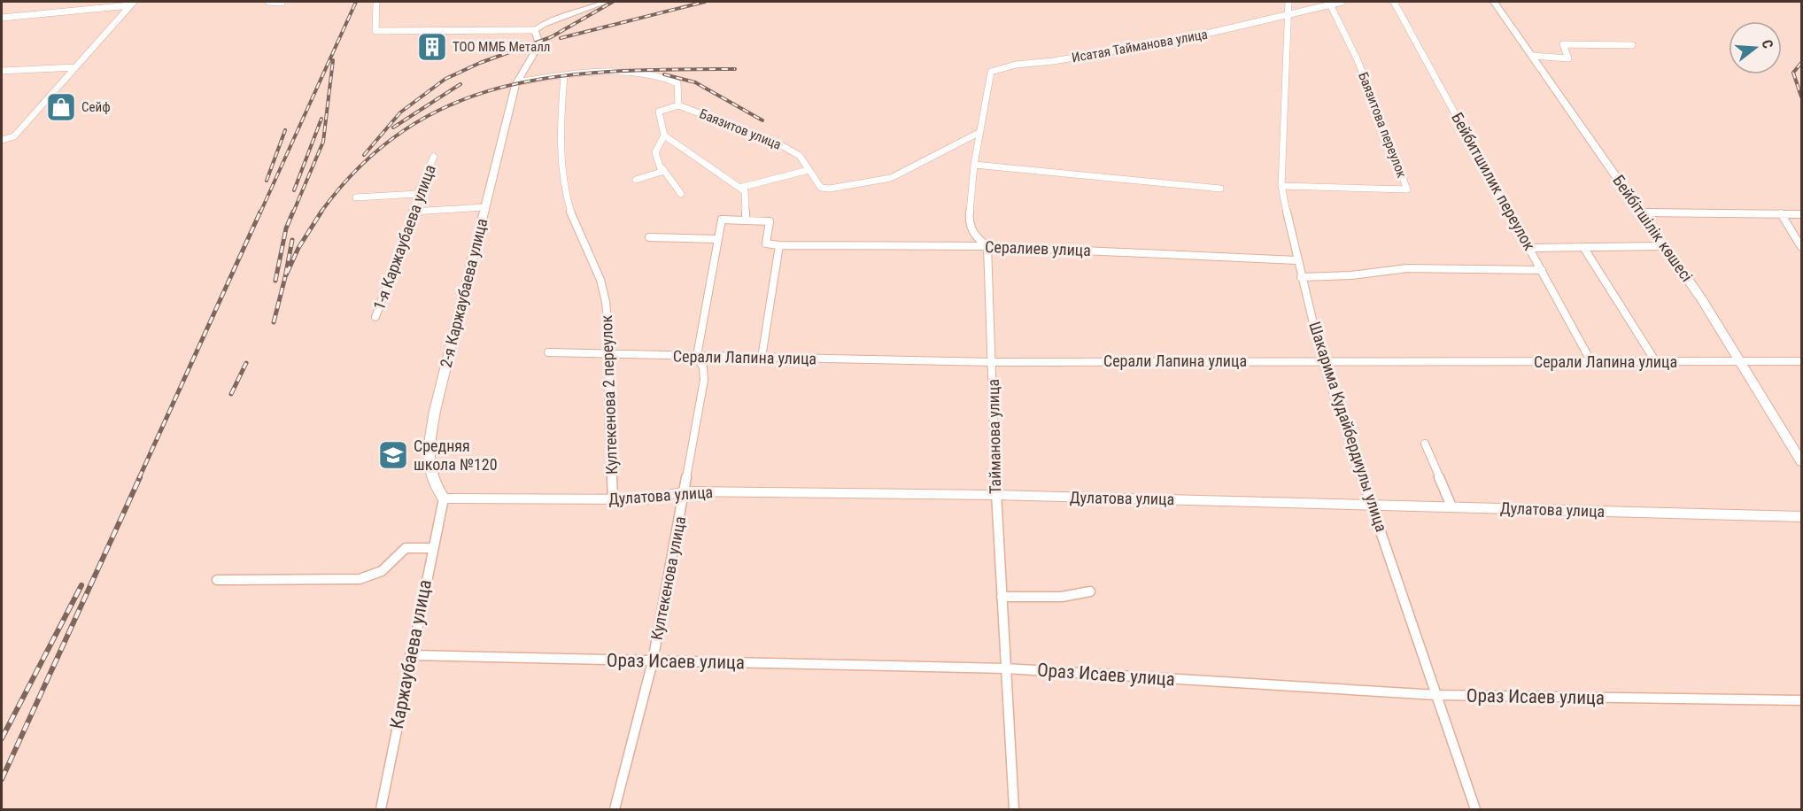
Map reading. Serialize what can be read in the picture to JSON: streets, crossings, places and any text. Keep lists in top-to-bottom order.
{
  "streets": {
    "street": [
      "Исатая Тайманова улица",
      "Баязитова переулок",
      "Баязитов улица",
      "Бейбитшилик переулок",
      "Бейбітшілік көшесі",
      "1-я Каржаубаева улица",
      "Сералиев улица",
      "2-я Каржаубаева улица",
      "Серали Лапина улица",
      "Култекенова 2 переулок",
      "Шакарима Кудайбердиулы улица",
      "Тайманова улица",
      "Дулатова улица",
      "Култекенова улица",
      "Каржаубаева улица",
      "Ораз Исаев улица"
    ]
  },
  "crossings": [
    ["Исатая Тайманова улица", "Баязитова переулок"],
    ["Исатая Тайманова улица", "Баязитов улица"],
    ["Исатая Тайманова улица", "Шакарима Кудайбердиулы улица"],
    ["Баязитова переулок", "Шакарима Кудайбердиулы улица"],
    ["Бейбитшилик переулок", "Серали Лапина улица"],
    ["Бейбітшілік көшесі", "Серали Лапина улица"],
    ["Сералиев улица", "Шакарима Кудайбердиулы улица"],
    ["Сералиев улица", "Тайманова улица"],
    ["2-я Каржаубаева улица", "Дулатова улица"],
    ["2-я Каржаубаева улица", "Каржаубаева улица"],
    ["Серали Лапина улица", "Култекенова 2 переулок"],
    ["Серали Лапина улица", "Шакарима Кудайбердиулы улица"],
    ["Серали Лапина улица", "Тайманова улица"],
    ["Серали Лапина улица", "Култекенова улица"],
    ["Култекенова 2 переулок", "Дулатова улица"],
    ["Шакарима Кудайбердиулы улица", "Дулатова улица"],
    ["Шакарима Кудайбердиулы улица", "Ораз Исаев улица"],
    ["Тайманова улица", "Дулатова улица"],
    ["Тайманова улица", "Ораз Исаев улица"],
    ["Дулатова улица", "Култекенова улица"],
    ["Дулатова улица", "Каржаубаева улица"],
    ["Култекенова улица", "Ораз Исаев улица"],
    ["Каржаубаева улица", "Ораз Исаев улица"]
  ],
  "places": {
    "building": ["ТОО ММБ Металл"],
    "shop": ["Сейф"],
    "school or university": ["Средняя школа №120"]
  },
  "north": "right"
}
